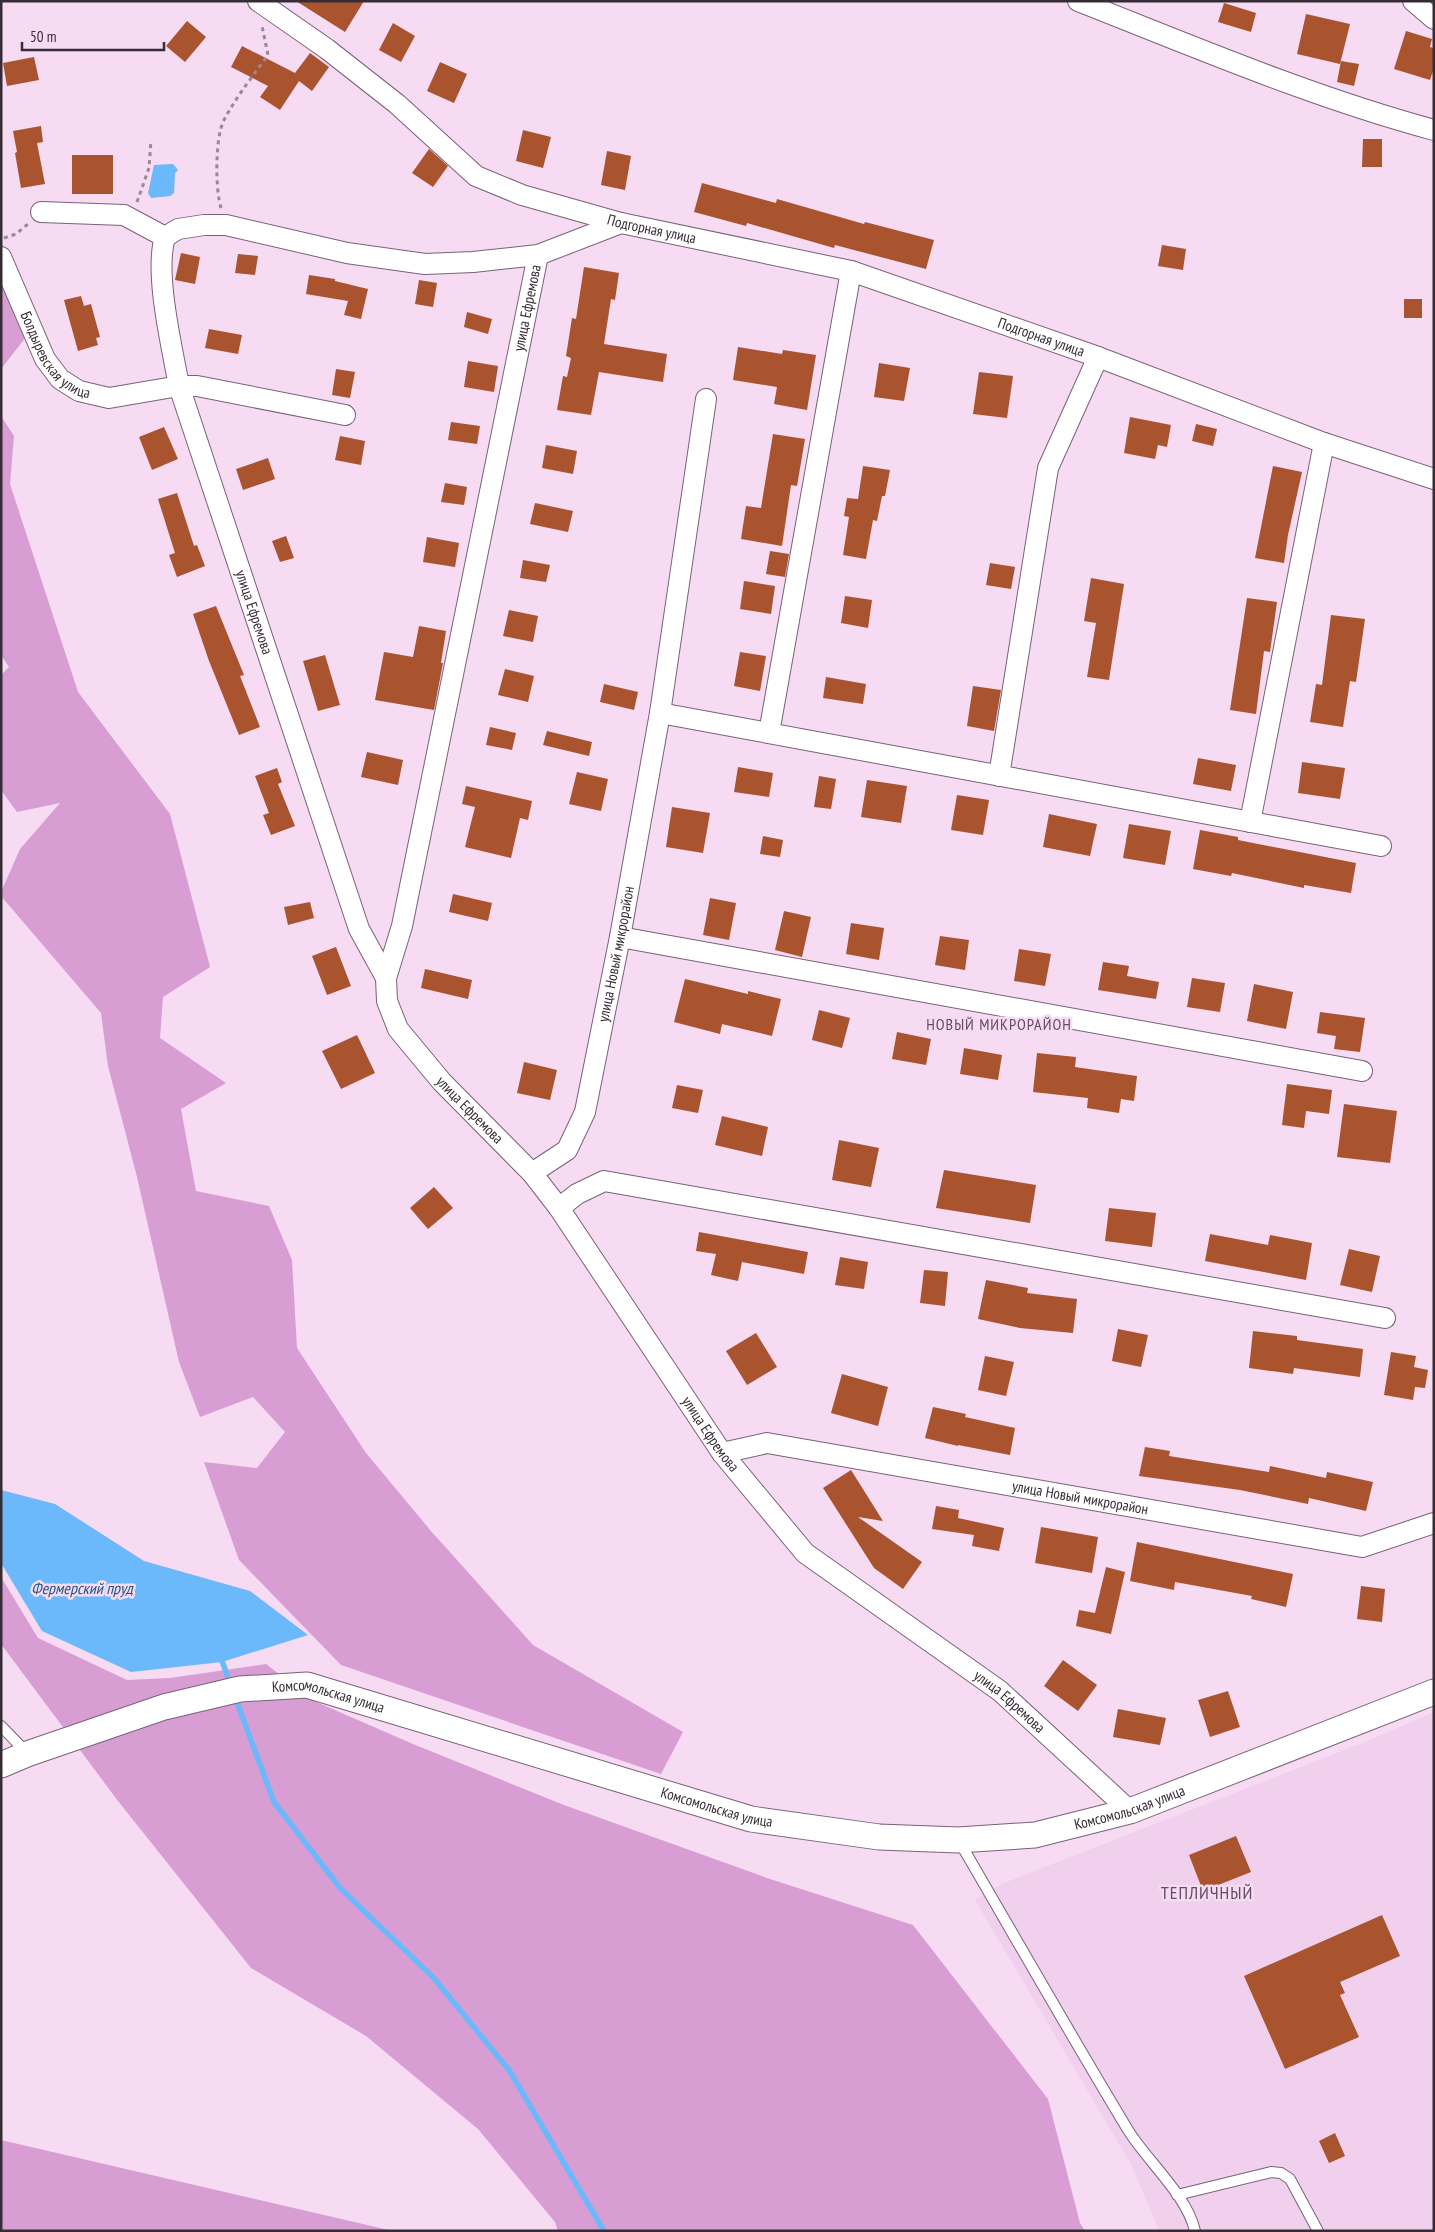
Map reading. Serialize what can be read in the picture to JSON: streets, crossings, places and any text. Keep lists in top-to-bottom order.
{
  "streets": {
    "street": [
      "Подгорная улица",
      "улица Ефремова",
      "Болдыревская улица",
      "улица Новый микрорайон",
      "Комсомольская улица"
    ]
  },
  "crossings": [
    ["улица Ефремова", "Болдыревская улица"],
    ["улица Ефремова", "улица Новый микрорайон"],
    ["улица Ефремова", "Комсомольская улица"]
  ],
  "districts": ["НОВЫЙ МИКРОРАЙОН", "ТЕПЛИЧНЫЙ"],
  "water": ["Фермерский пруд"],
  "scale_bar": "50 m"
}
